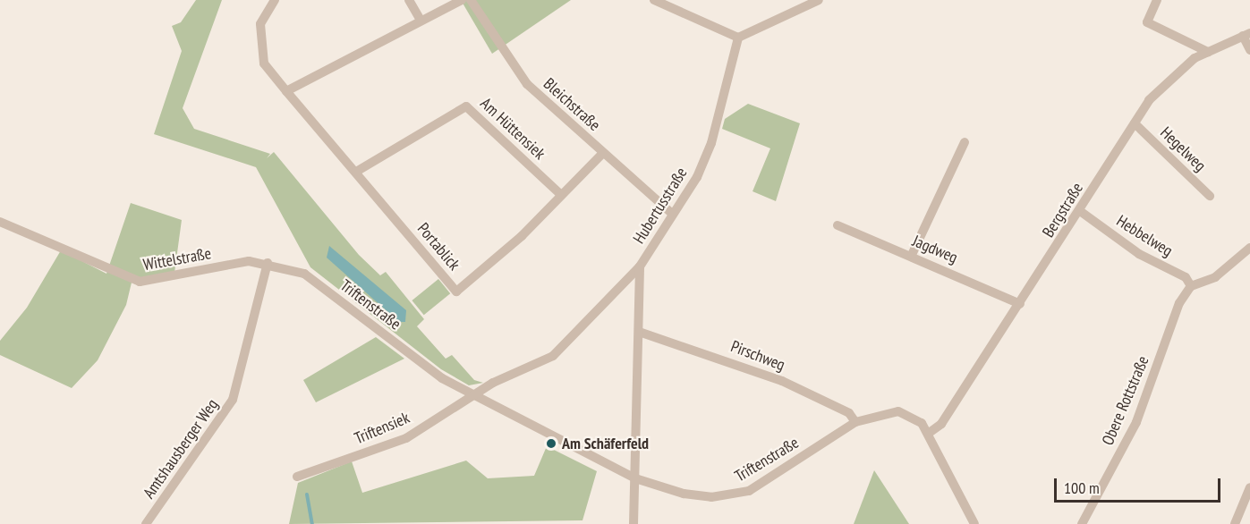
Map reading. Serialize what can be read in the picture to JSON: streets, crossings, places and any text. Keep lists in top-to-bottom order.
{
  "streets": {
    "street": [
      "Bleichstraße",
      "Am Hüttensiek",
      "Hegelweg",
      "Hubertusstraße",
      "Bergstraße",
      "Hebbelweg",
      "Portablick",
      "Jagdweg",
      "Wittelstraße",
      "Triftenstraße",
      "Pirschweg",
      "Obere Rottstraße",
      "Triftensiek",
      "Amtshausberger Weg"
    ]
  },
  "crossings": [
    ["Bleichstraße", "Hubertusstraße"],
    ["Bleichstraße", "Portablick"],
    ["Am Hüttensiek", "Portablick"],
    ["Hegelweg", "Bergstraße"],
    ["Hubertusstraße", "Triftenstraße"],
    ["Hubertusstraße", "Triftensiek"],
    ["Bergstraße", "Hebbelweg"],
    ["Bergstraße", "Jagdweg"],
    ["Bergstraße", "Triftenstraße"],
    ["Hebbelweg", "Obere Rottstraße"],
    ["Wittelstraße", "Triftenstraße"],
    ["Wittelstraße", "Amtshausberger Weg"],
    ["Triftenstraße", "Pirschweg"],
    ["Triftenstraße", "Triftensiek"]
  ],
  "places": ["Am Schäferfeld"],
  "scale_bar": "100 m"
}
